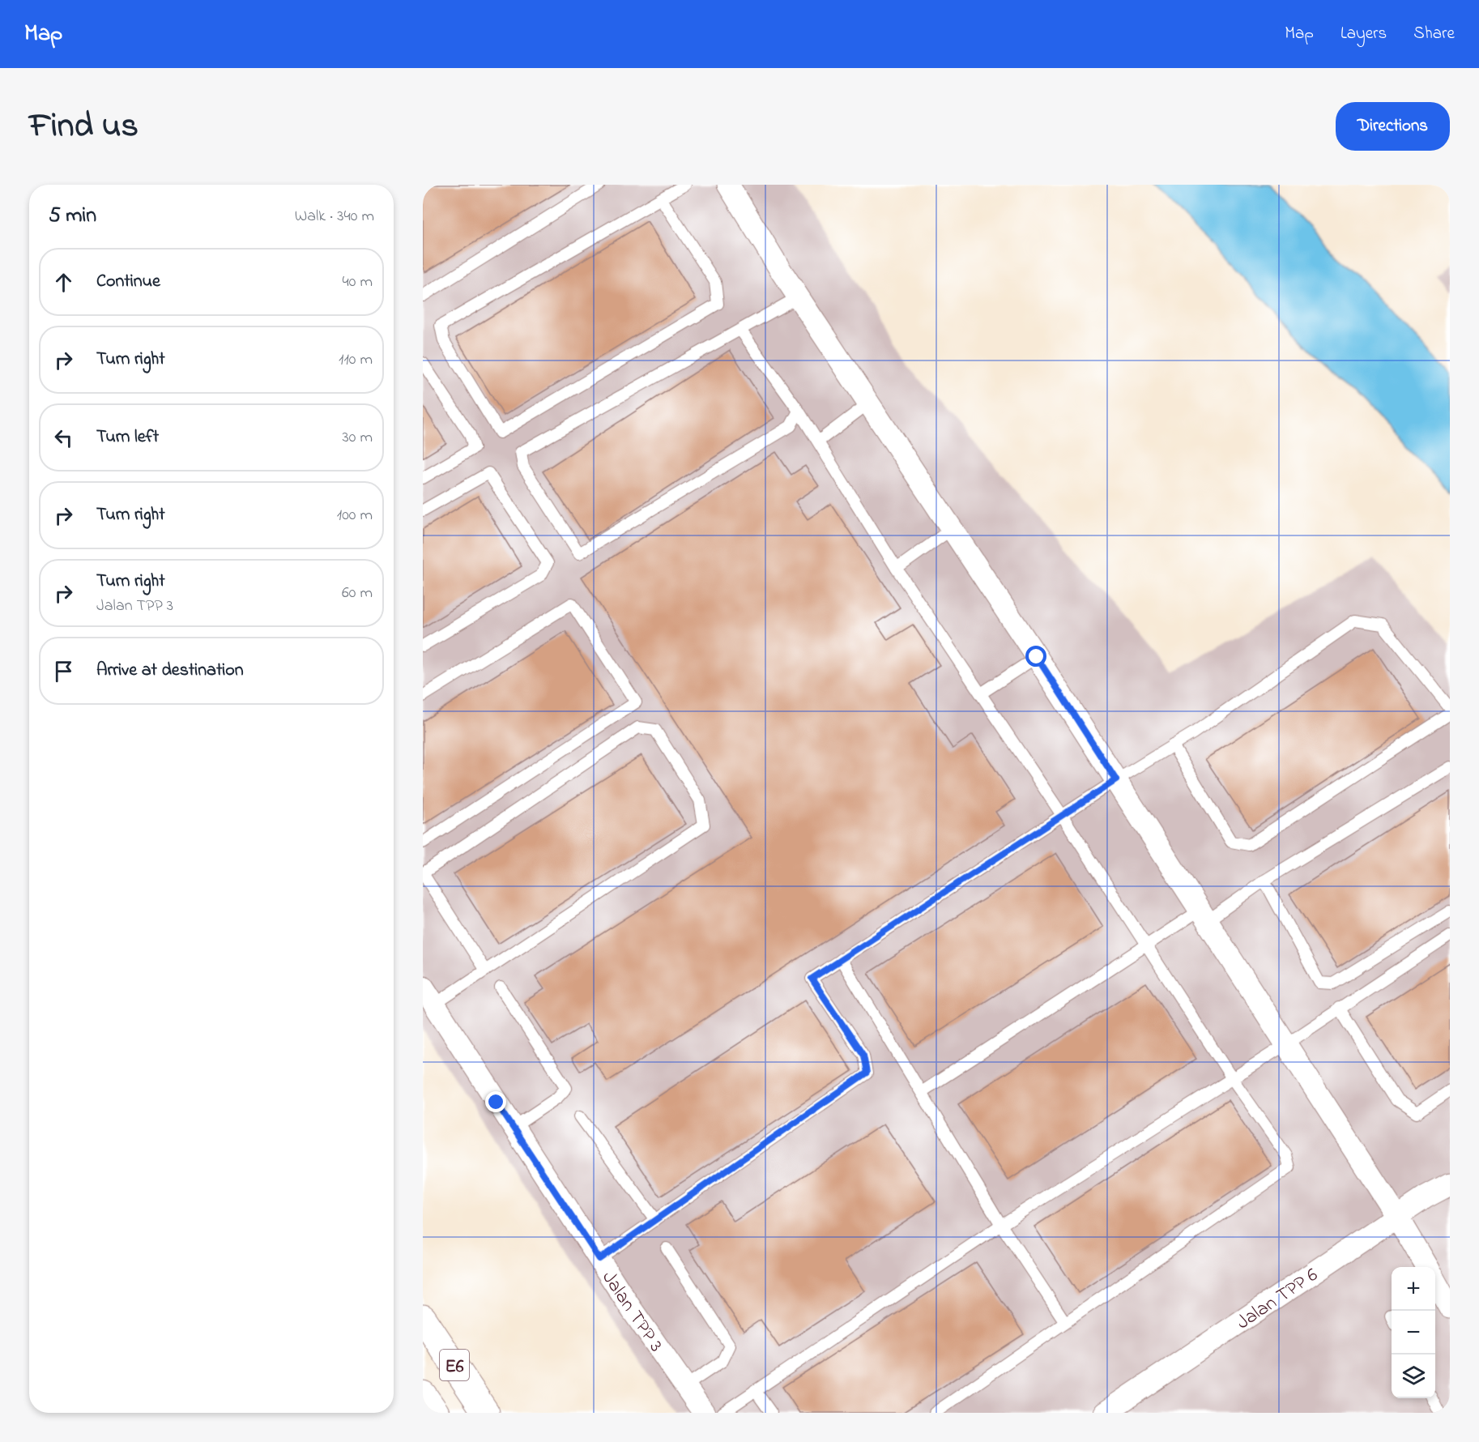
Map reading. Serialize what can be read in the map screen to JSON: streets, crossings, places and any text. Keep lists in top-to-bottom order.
{
  "streets": {
    "highway": ["E6"],
    "street": ["Jalan TPP 6", "Jalan TPP 3"]
  },
  "page": {
    "header": "Map",
    "nav": ["Map", "Layers", "Share"],
    "title": "Find us",
    "buttons": "Directions",
    "heading": ["5 min", "Walk · 340 m"],
    "list": [
      ["Continue", "40 m"],
      ["Turn right", "110 m"],
      ["Turn left", "30 m"],
      ["Turn right", "100 m"],
      ["Turn right", "Jalan TPP 3", "60 m"],
      "Arrive at destination"
    ],
    "map_buttons": ["+", "−"]
  }
}
